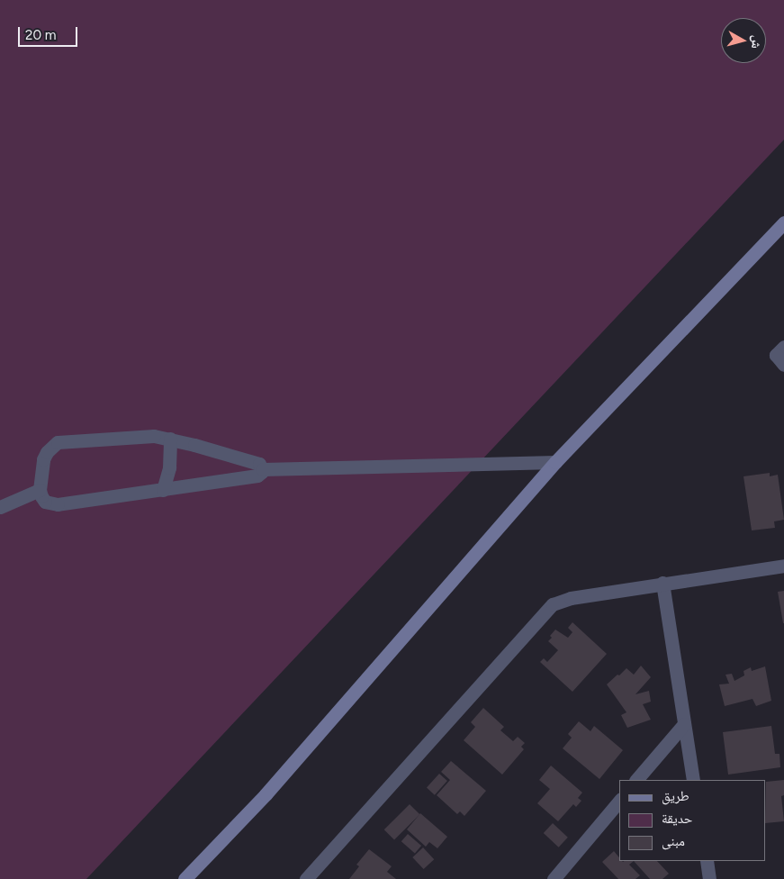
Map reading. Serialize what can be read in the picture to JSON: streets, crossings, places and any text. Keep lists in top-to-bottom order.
{
  "legend": ["طريق", "حديقة", "مبنى"],
  "scale_bar": "20 m",
  "north": "right"
}
